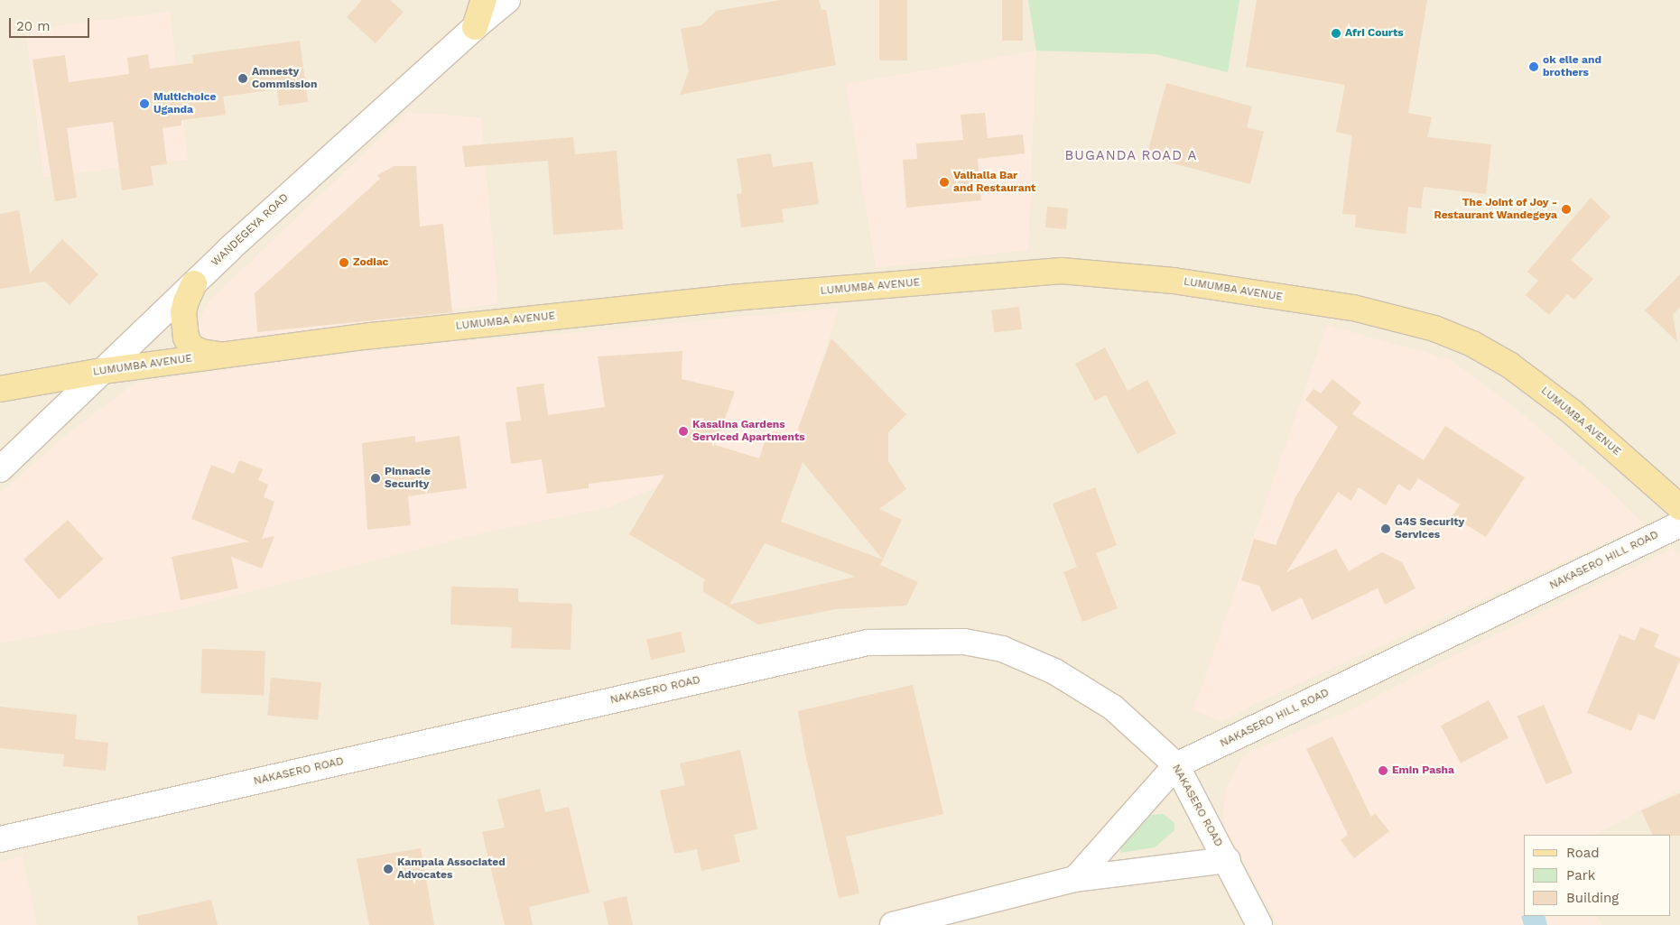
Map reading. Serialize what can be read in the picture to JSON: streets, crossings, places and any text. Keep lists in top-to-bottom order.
{
  "streets": {
    "main road": ["LUMUMBA AVENUE"],
    "street": ["WANDEGEYA ROAD", "NAKASERO HILL ROAD", "NAKASERO ROAD"]
  },
  "crossings": [
    ["WANDEGEYA ROAD", "LUMUMBA AVENUE"],
    ["NAKASERO HILL ROAD", "NAKASERO ROAD"]
  ],
  "districts": ["BUGANDA ROAD A"],
  "places": [
    "Afri Courts",
    "ok elle and brothers",
    "Amnesty Commission",
    "Multichoice Uganda",
    "Valhalla Bar and Restaurant",
    "The Joint of Joy - Restaurant Wandegeya",
    "Zodiac",
    "Kasalina Gardens Serviced Apartments",
    "Pinnacle Security",
    "G4S Security Services",
    "Emin Pasha",
    "Kampala Associated Advocates"
  ],
  "legend": ["Road", "Park", "Building"],
  "scale_bar": "20 m"
}
